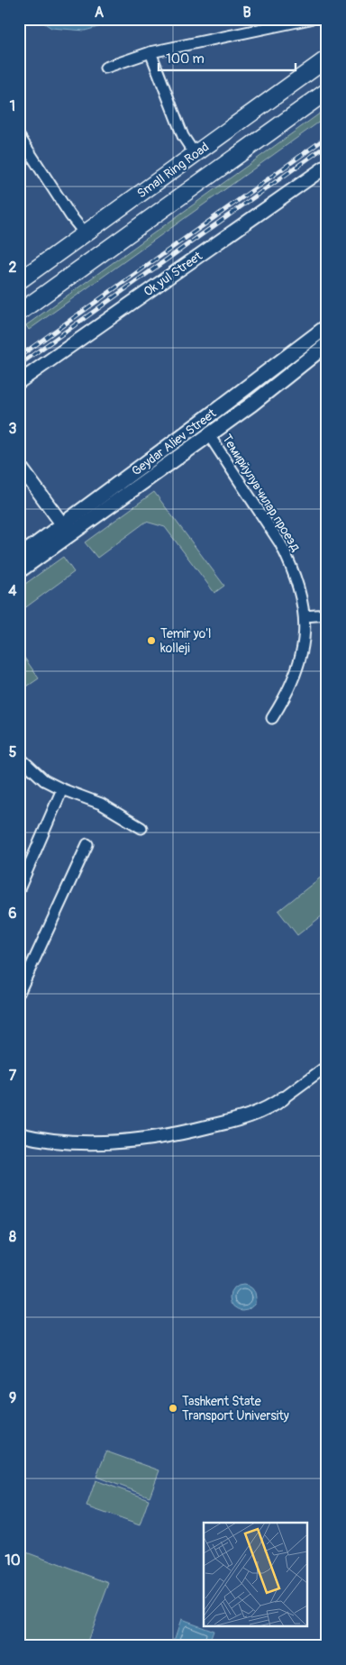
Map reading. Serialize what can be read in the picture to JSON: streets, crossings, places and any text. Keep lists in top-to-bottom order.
{
  "streets": {
    "highway": ["Small Ring Road"],
    "main road": ["Geydar Aliev Street"],
    "street": ["Ok yul Street", "Темирйулувчилар проезд"]
  },
  "crossings": [
    ["Geydar Aliev Street", "Темирйулувчилар проезд"]
  ],
  "places": ["Temir yo'l kolleji", "Tashkent State Transport University"],
  "scale_bar": "100 m",
  "grid": {
    "columns": ["A", "B"],
    "rows": [
      "1",
      "2",
      "3",
      "4",
      "5",
      "6",
      "7",
      "8",
      "9",
      "10"
    ]
  }
}
